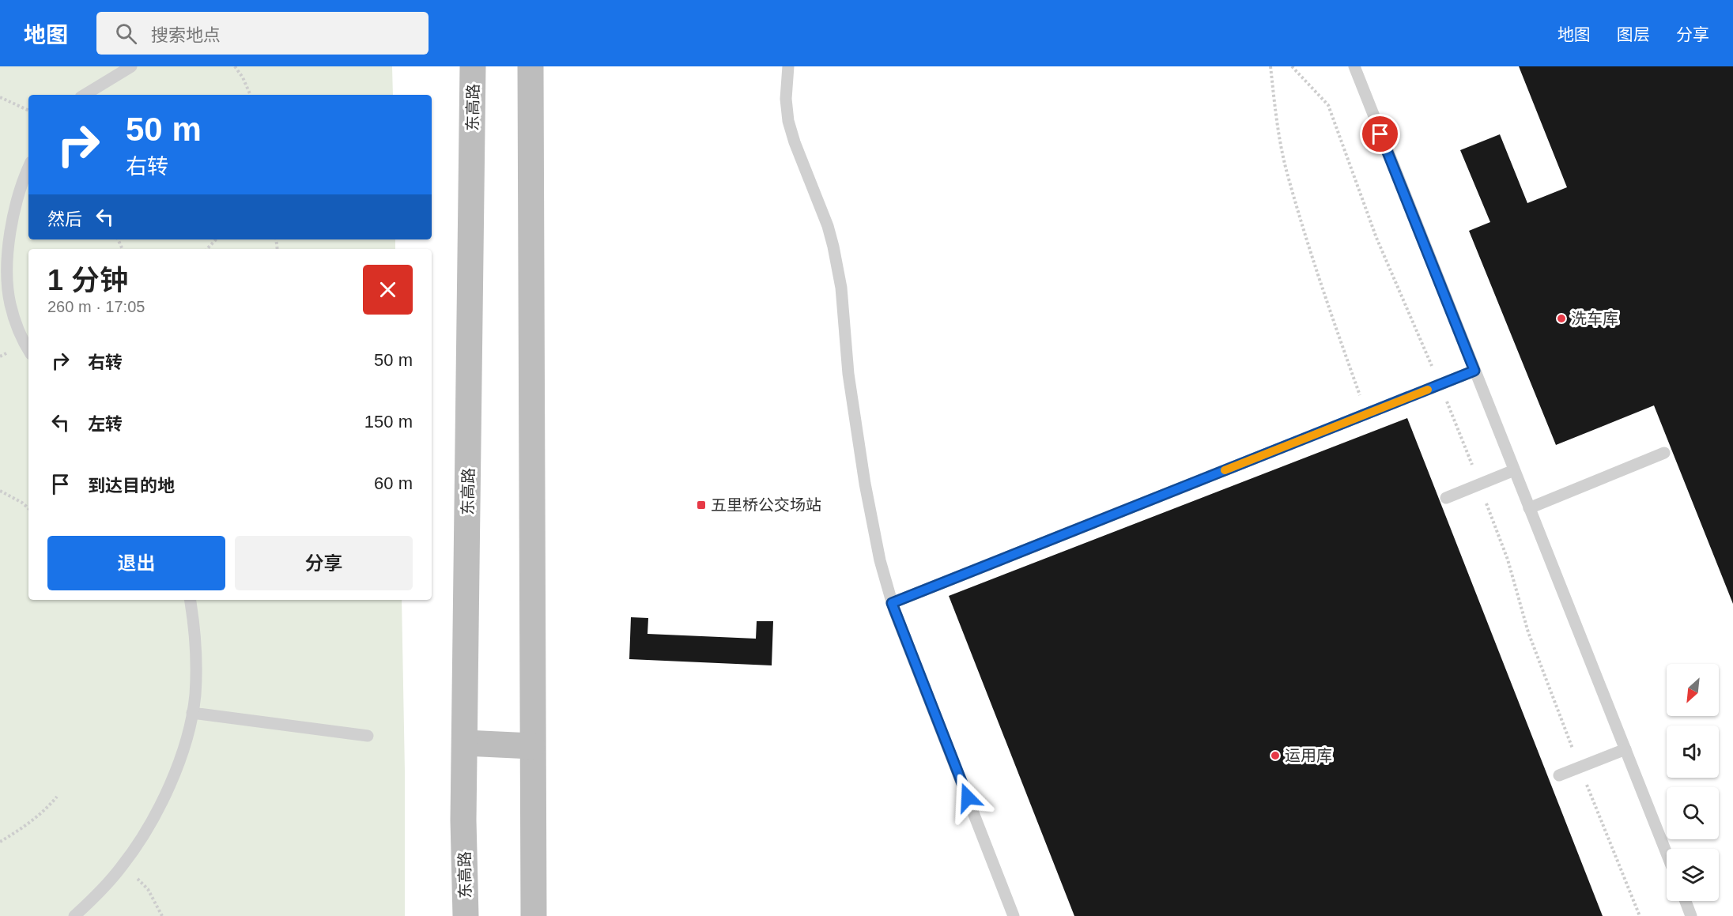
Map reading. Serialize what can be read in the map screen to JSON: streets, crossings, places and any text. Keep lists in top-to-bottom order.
{
  "streets": {
    "street": ["东高路"]
  },
  "places": {
    "other": ["洗车库", "运用库"],
    "transit": ["五里桥公交场站"]
  },
  "north": "bottom left",
  "page": {
    "header": "地图",
    "search": "搜索地点",
    "nav": ["地图", "图层", "分享"],
    "turn": ["50 m", "右转"],
    "then": "然后",
    "heading": ["1 分钟", "260 m · 17:05"],
    "list": [
      {
        "name": "右转",
        "value": "50 m"
      },
      {
        "name": "左转",
        "value": "150 m"
      },
      {
        "name": "到达目的地",
        "value": "60 m"
      }
    ],
    "buttons": ["退出", "分享"]
  }
}
